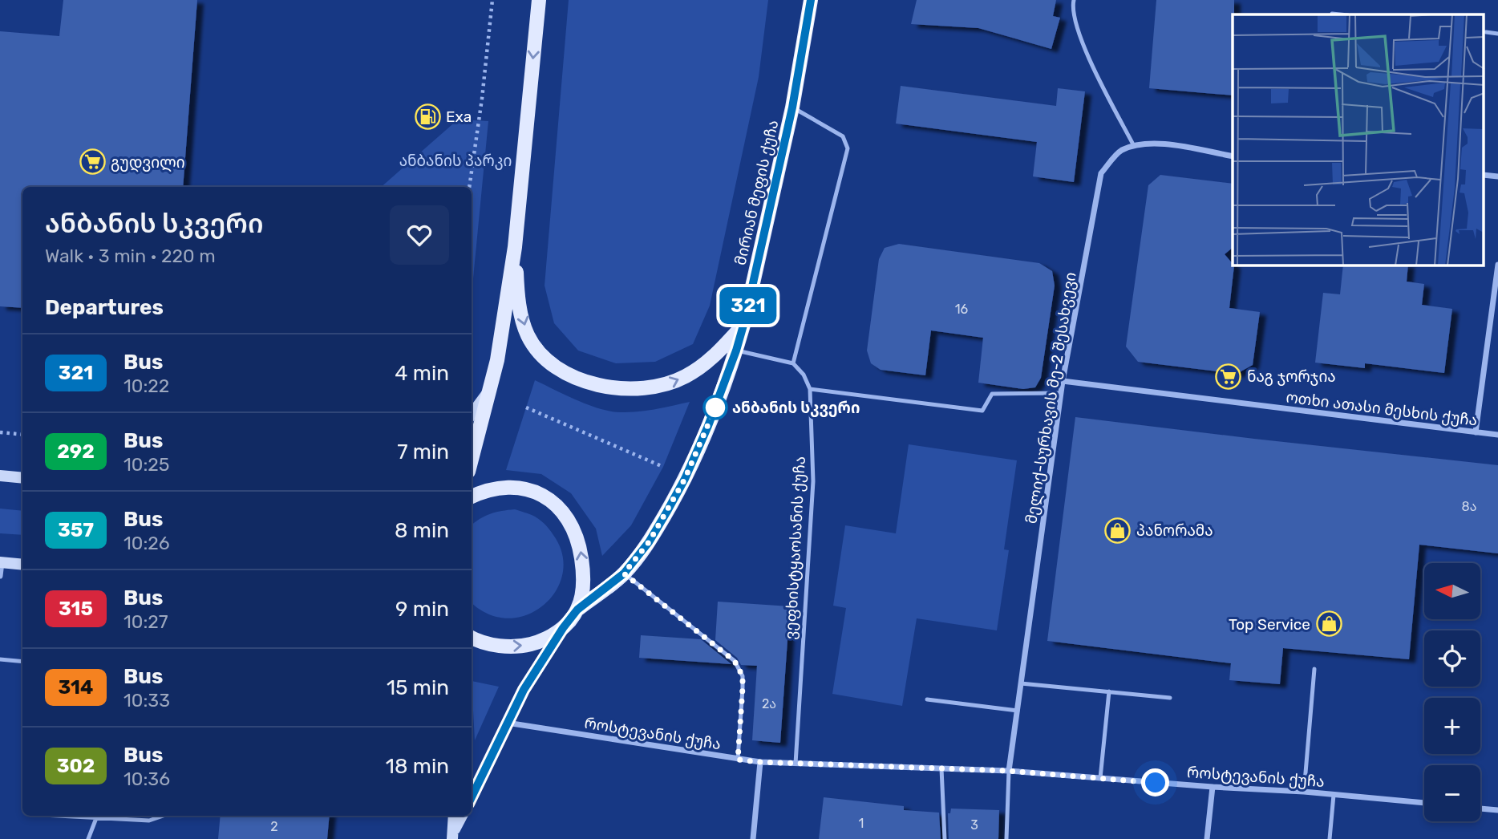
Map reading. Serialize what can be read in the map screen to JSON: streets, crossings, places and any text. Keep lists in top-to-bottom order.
{
  "streets": {
    "main road": ["მირიან მეფის ქუჩა"],
    "street": ["მელიქ-სურხავის მე-2 შესახვევი", "ოთხი ათასი მესხის ქუჩა", "როსტევანის ქუჩა"],
    "lane": ["ვეფხისტყაოსანის ქუჩა"]
  },
  "crossings": [
    ["მელიქ-სურხავის მე-2 შესახვევი", "ოთხი ათასი მესხის ქუჩა"],
    ["მელიქ-სურხავის მე-2 შესახვევი", "როსტევანის ქუჩა"],
    ["ვეფხისტყაოსანის ქუჩა", "როსტევანის ქუჩა"]
  ],
  "parks": ["ანბანის პარკი"],
  "places": {
    "fuel station": ["Exa"],
    "supermarket": ["გუდვილი", "ნაგ ჯორჯია"],
    "other": ["ანბანის სკვერი"],
    "shop": ["პანორამა", "Top Service"]
  },
  "lines": ["bus line 321"],
  "house_numbers": [
    "16",
    "8ა",
    "2ა",
    "1",
    "3",
    "2"
  ],
  "north": "left",
  "page": {
    "on_map": "321",
    "heading": [
      ["ანბანის სკვერი", "Walk · 3 min · 220 m"],
      "Departures"
    ],
    "list": [
      {
        "mark": "321",
        "name": "Bus",
        "note": "10:22",
        "value": "4 min"
      },
      {
        "mark": "292",
        "name": "Bus",
        "note": "10:25",
        "value": "7 min"
      },
      {
        "mark": "357",
        "name": "Bus",
        "note": "10:26",
        "value": "8 min"
      },
      {
        "mark": "315",
        "name": "Bus",
        "note": "10:27",
        "value": "9 min"
      },
      {
        "mark": "314",
        "name": "Bus",
        "note": "10:33",
        "value": "15 min"
      },
      {
        "mark": "302",
        "name": "Bus",
        "note": "10:36",
        "value": "18 min"
      }
    ],
    "map_buttons": ["+", "−"]
  }
}
